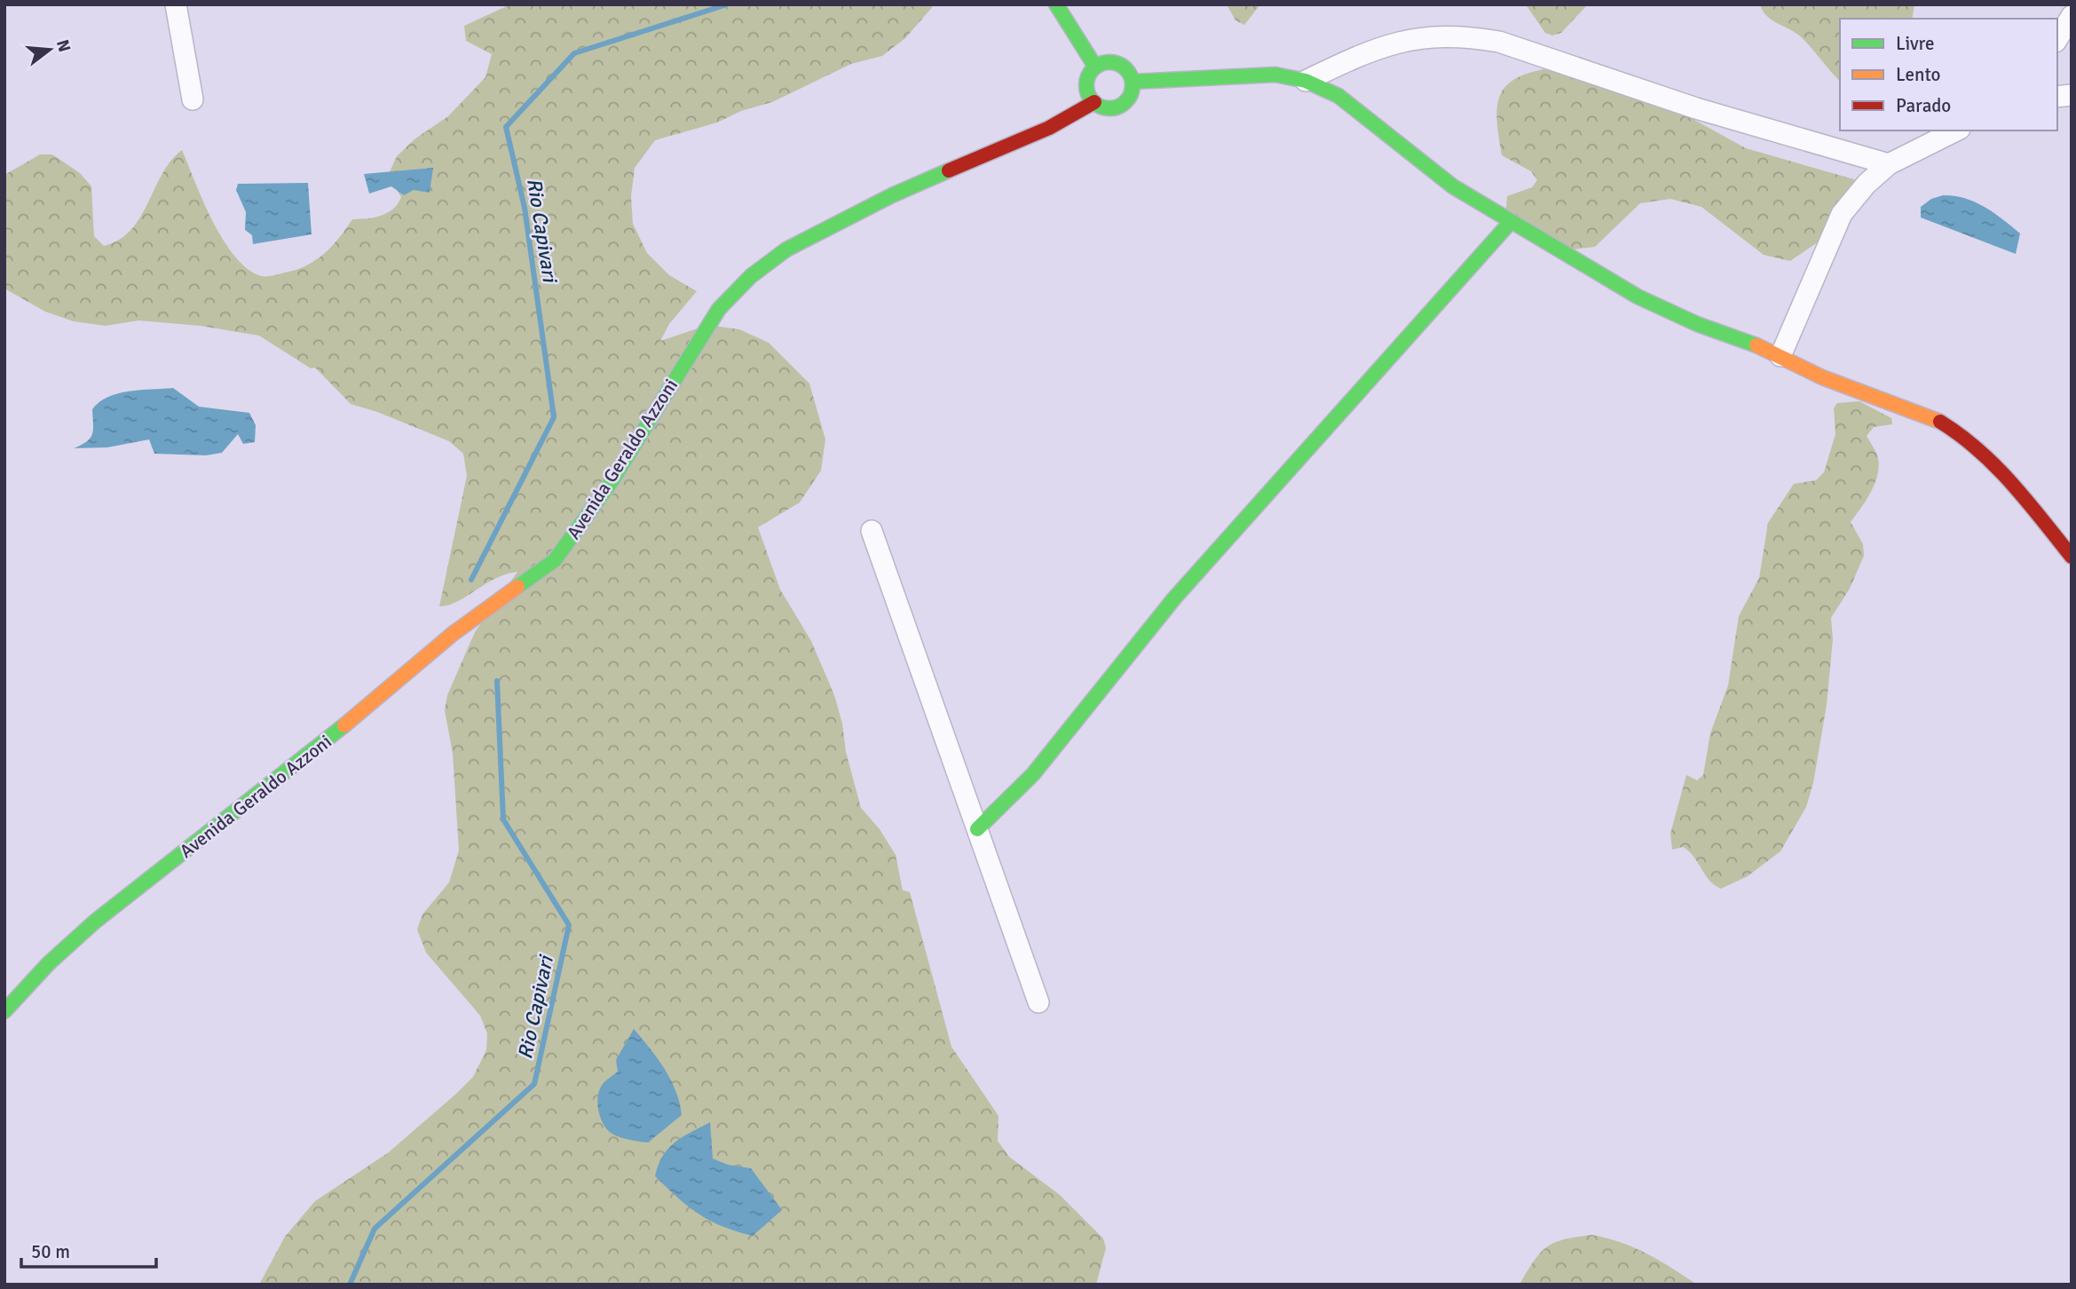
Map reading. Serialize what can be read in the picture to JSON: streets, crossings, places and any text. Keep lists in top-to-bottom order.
{
  "streets": {
    "street": ["Avenida Geraldo Azzoni"]
  },
  "water": ["Rio Capivari"],
  "legend": ["Livre", "Lento", "Parado"],
  "scale_bar": "50 m",
  "north": "right"
}
